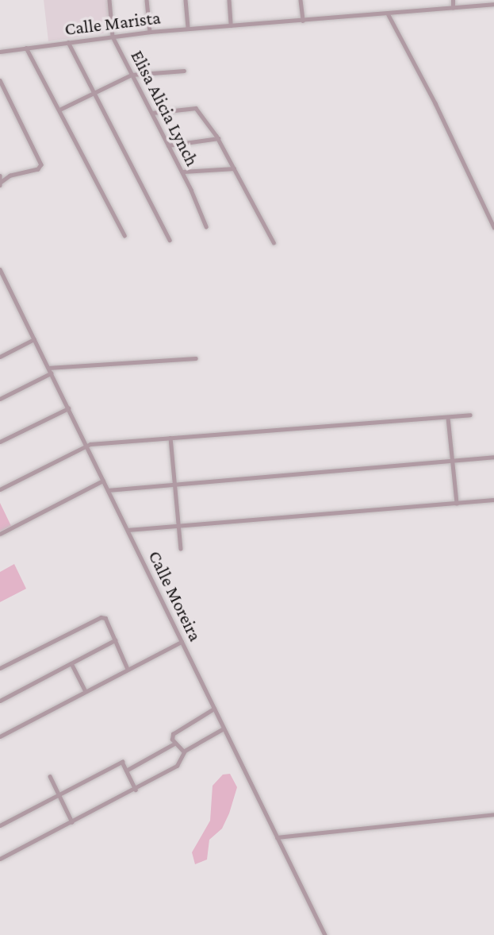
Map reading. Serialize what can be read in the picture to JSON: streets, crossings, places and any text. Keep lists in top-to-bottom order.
{
  "streets": {
    "street": ["Calle Marista", "Elisa Alicia Lynch", "Calle Moreira"]
  },
  "crossings": [
    ["Calle Marista", "Elisa Alicia Lynch"]
  ]
}
